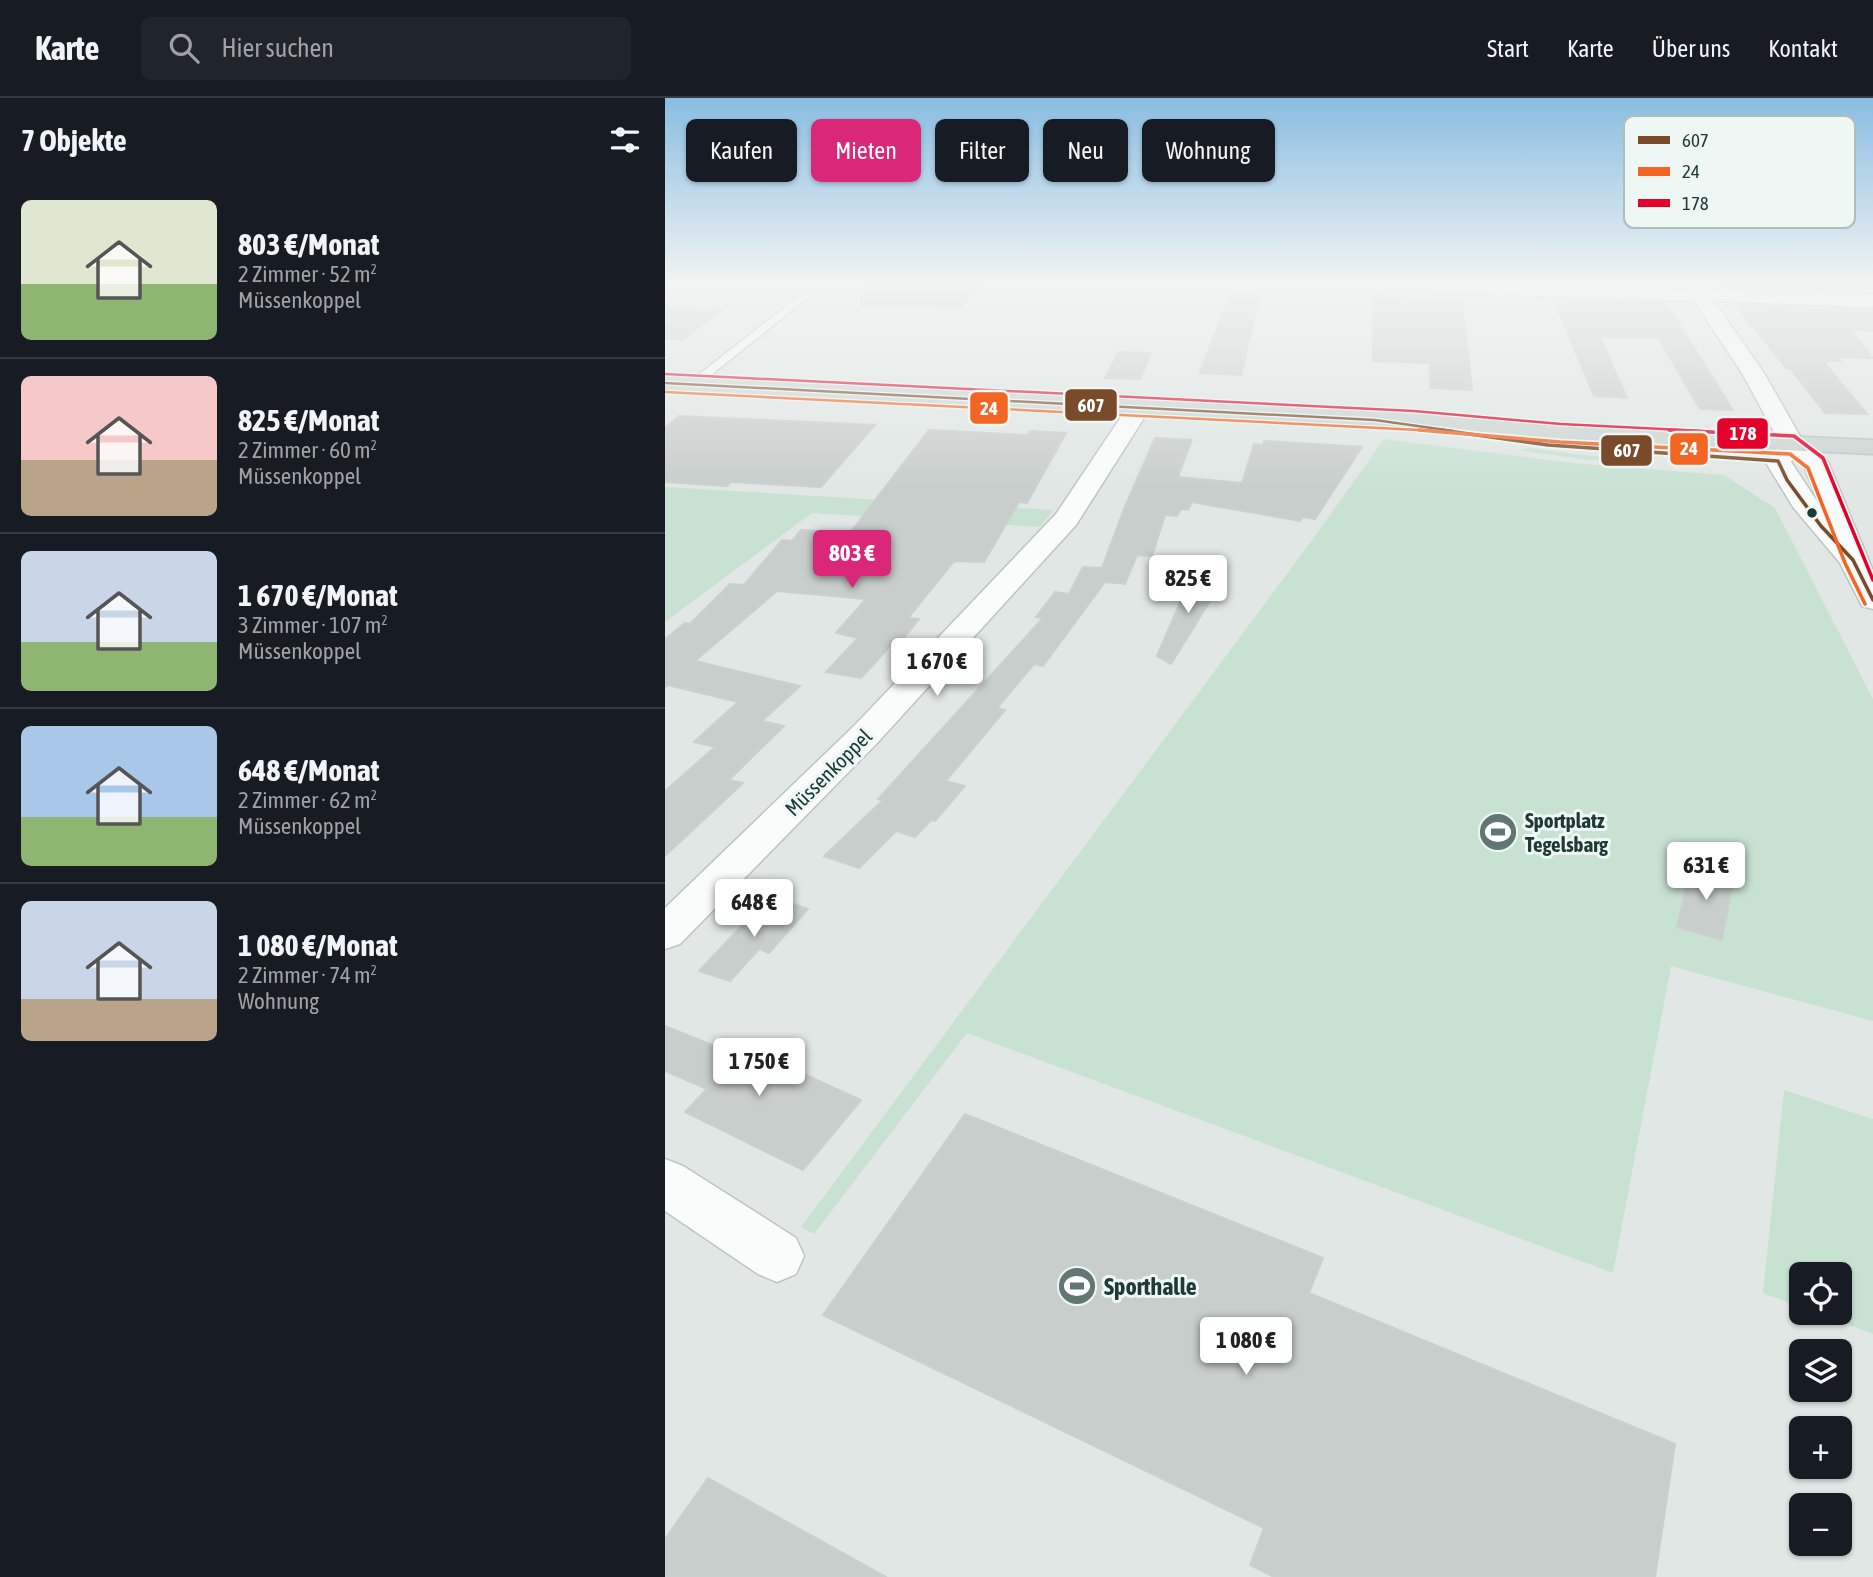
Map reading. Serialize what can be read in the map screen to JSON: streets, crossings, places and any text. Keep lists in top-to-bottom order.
{
  "streets": {
    "street": ["Müssenkoppel"]
  },
  "places": {
    "sports": ["Sportplatz Tegelsbarg", "Sporthalle"]
  },
  "lines": ["transit line 178", "transit line 607", "transit line 24"],
  "legend": ["607", "24", "178"],
  "page": {
    "header": "Karte",
    "search": "Hier suchen",
    "nav": [
      "Start",
      "Karte",
      "Über uns",
      "Kontakt"
    ],
    "heading": "7 Objekte",
    "chip": [
      "Kaufen",
      "Mieten",
      "Filter",
      "Neu",
      "Wohnung"
    ],
    "list": [
      {
        "name": "803 €/Monat",
        "note": "2 Zimmer · 52 m² · Müssenkoppel"
      },
      {
        "name": "825 €/Monat",
        "note": "2 Zimmer · 60 m² · Müssenkoppel"
      },
      {
        "name": "1 670 €/Monat",
        "note": "3 Zimmer · 107 m² · Müssenkoppel"
      },
      {
        "name": "648 €/Monat",
        "note": "2 Zimmer · 62 m² · Müssenkoppel"
      },
      {
        "name": "1 080 €/Monat",
        "note": "2 Zimmer · 74 m² · Wohnung"
      }
    ],
    "price": [
      "803 €",
      "825 €",
      "1 670 €",
      "631 €",
      "648 €",
      "1 750 €",
      "1 080 €"
    ],
    "map_buttons": ["+", "−"]
  }
}
